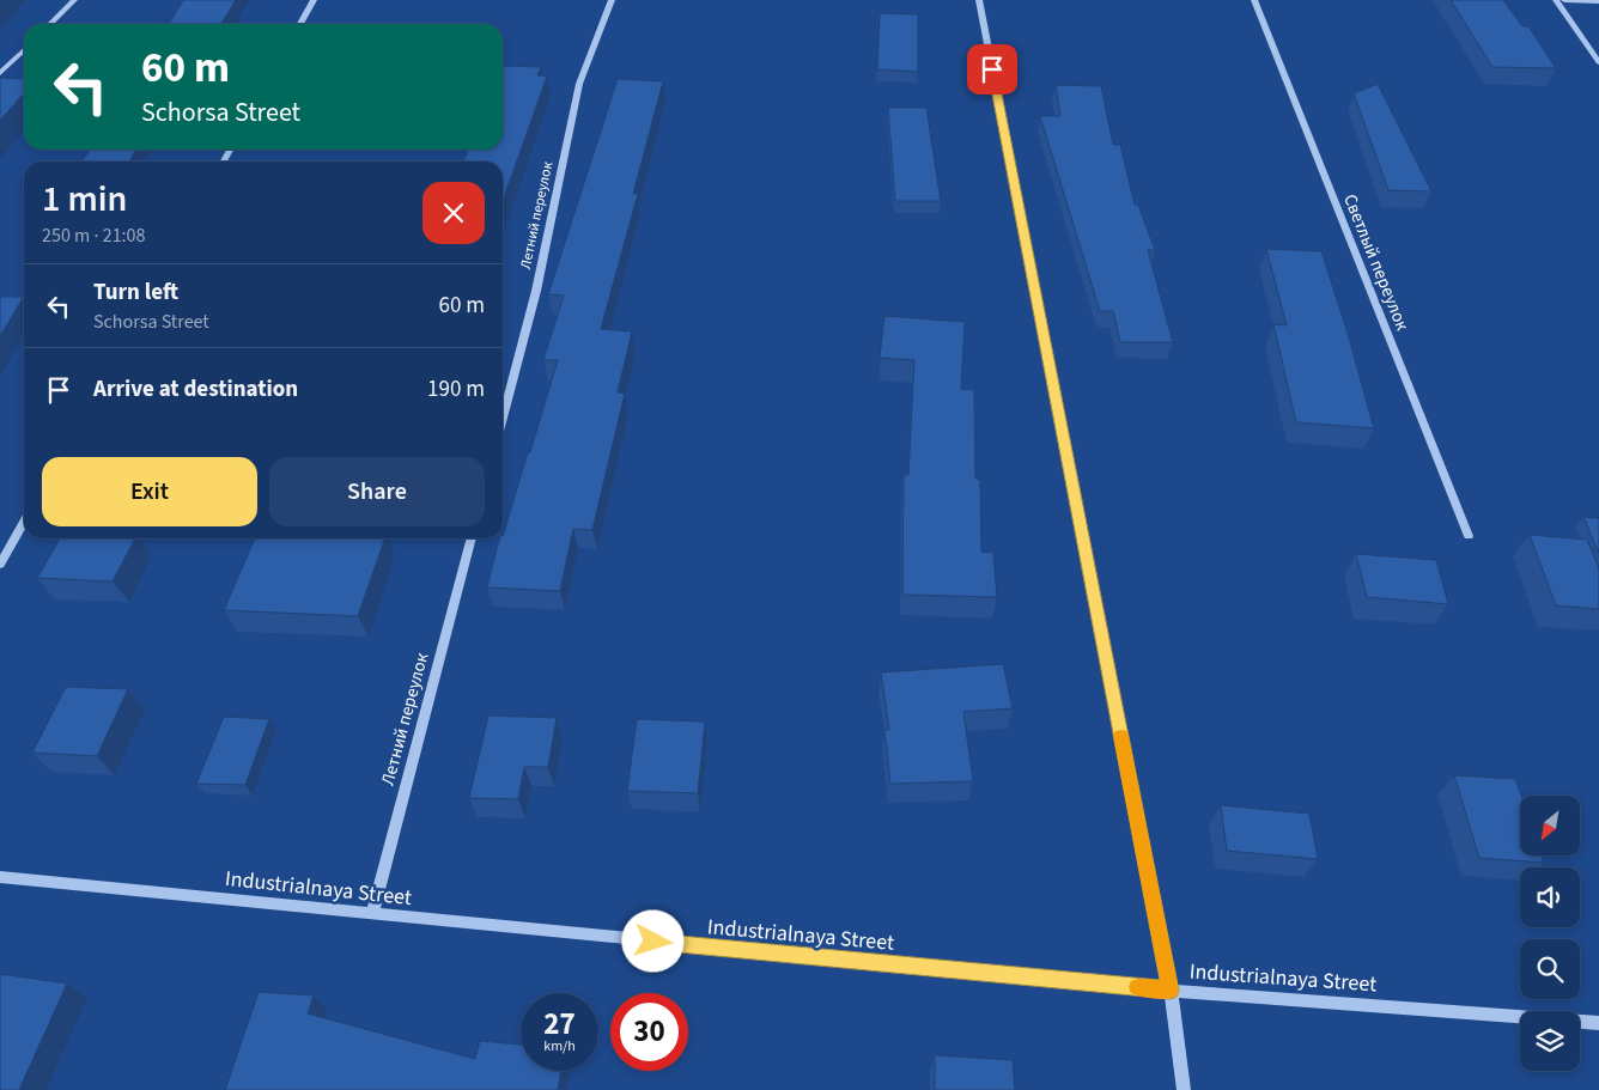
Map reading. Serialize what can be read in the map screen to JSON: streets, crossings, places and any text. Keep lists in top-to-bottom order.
{
  "streets": {
    "street": ["Летний переулок", "Светлый переулок", "Industrialnaya Street"]
  },
  "crossings": [
    ["Летний переулок", "Industrialnaya Street"]
  ],
  "north": "bottom left",
  "page": {
    "turn": ["60 m", "Schorsa Street"],
    "heading": ["1 min", "250 m · 21:08"],
    "list": [
      {
        "name": "Turn left",
        "note": "Schorsa Street",
        "value": "60 m"
      },
      {
        "name": "Arrive at destination",
        "value": "190 m"
      }
    ],
    "buttons": ["Exit", "Share"],
    "speed": "27 km/h",
    "limit": "30"
  }
}
